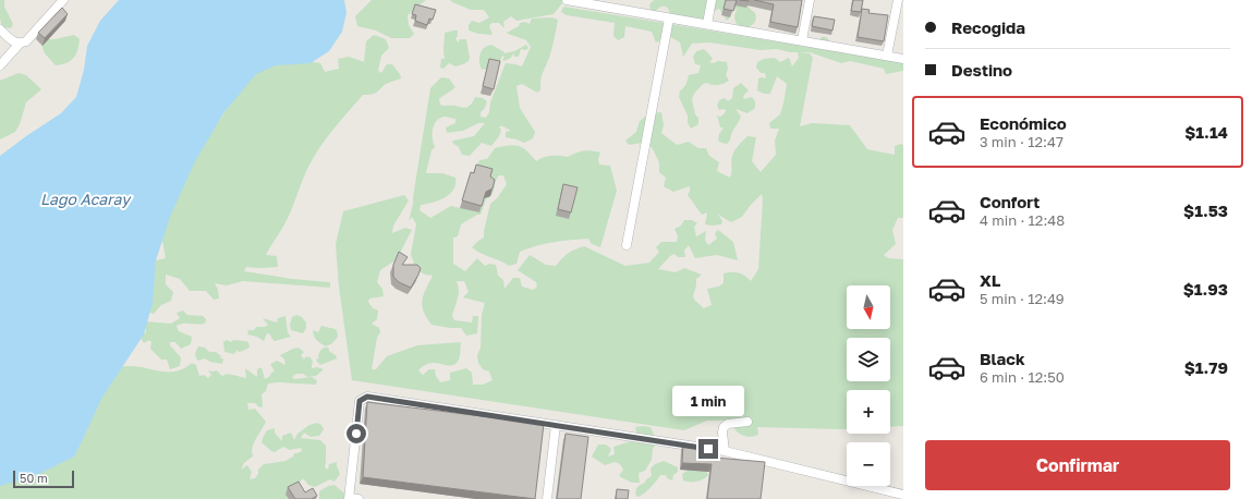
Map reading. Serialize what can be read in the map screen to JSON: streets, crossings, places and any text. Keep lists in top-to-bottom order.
{
  "water": ["Lago Acaray"],
  "scale_bar": "50 m",
  "north": "bottom",
  "page": {
    "banner": ["Recogida", "Destino"],
    "list": [
      {
        "name": "Económico",
        "note": "3 min · 12:47",
        "value": "$1.14"
      },
      {
        "name": "Confort",
        "note": "4 min · 12:48",
        "value": "$1.53"
      },
      {
        "name": "XL",
        "note": "5 min · 12:49",
        "value": "$1.93"
      },
      {
        "name": "Black",
        "note": "6 min · 12:50",
        "value": "$1.79"
      }
    ],
    "map_buttons": ["+", "−"],
    "bubble": "1 min",
    "buttons": "Confirmar",
    "scale": "50 m"
  }
}
